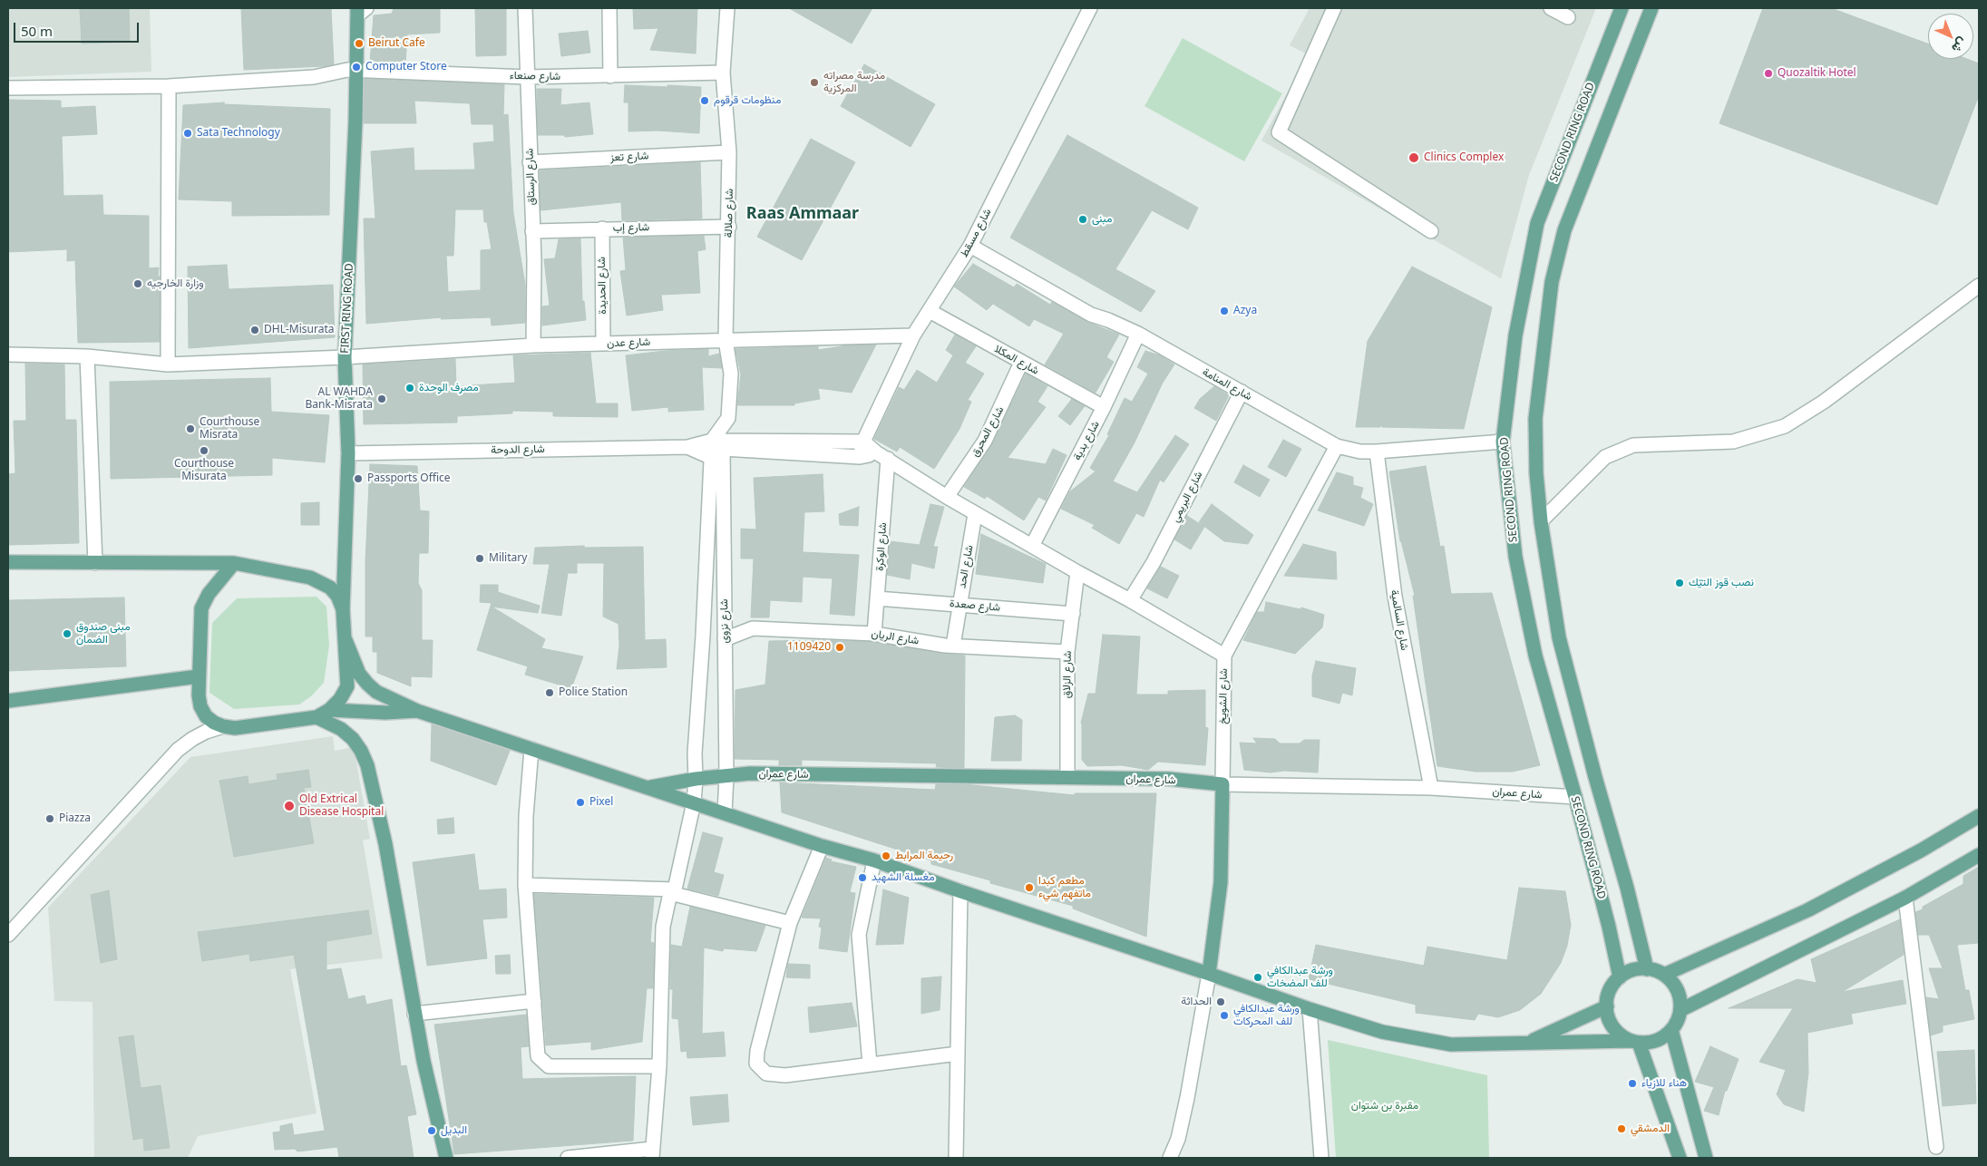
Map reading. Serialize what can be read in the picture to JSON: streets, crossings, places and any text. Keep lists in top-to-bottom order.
{
  "streets": {
    "main road": [
      "SECOND RING ROAD",
      "FIRST RING ROAD",
      "شارع الشويخ",
      "شارع عمران"
    ],
    "street": [
      "شارع صنعاء",
      "شارع تعز",
      "شارع الرستاق",
      "شارع صلالة",
      "شارع إب",
      "شارع مسقط",
      "شارع الحديدة",
      "شارع عدن",
      "شارع المكلا",
      "شارع المنامة",
      "شارع المحرق",
      "شارع بدية",
      "شارع الدوحة",
      "شارع البريمي",
      "شارع الوكرة",
      "شارع الحد",
      "شارع صعدة",
      "شارع السالمية",
      "شارع نزوى",
      "شارع الريان",
      "شارع الزلاق"
    ]
  },
  "crossings": [
    ["شارع صنعاء", "شارع الرستاق"],
    ["شارع صنعاء", "شارع صلالة"],
    ["شارع صنعاء", "FIRST RING ROAD"],
    ["SECOND RING ROAD", "شارع المنامة"],
    ["SECOND RING ROAD", "شارع عمران"],
    ["شارع تعز", "شارع الرستاق"],
    ["شارع تعز", "شارع صلالة"],
    ["شارع الرستاق", "شارع إب"],
    ["شارع الرستاق", "شارع عدن"],
    ["شارع صلالة", "شارع إب"],
    ["شارع صلالة", "شارع عدن"],
    ["شارع إب", "شارع الحديدة"],
    ["شارع مسقط", "شارع عدن"],
    ["شارع مسقط", "شارع المكلا"],
    ["شارع مسقط", "شارع المنامة"],
    ["شارع الحديدة", "شارع عدن"],
    ["FIRST RING ROAD", "شارع عدن"],
    ["FIRST RING ROAD", "شارع الدوحة"],
    ["شارع المكلا", "شارع المحرق"],
    ["شارع المكلا", "شارع بدية"],
    ["شارع المنامة", "شارع بدية"],
    ["شارع المنامة", "شارع البريمي"],
    ["شارع المنامة", "شارع السالمية"],
    ["شارع المنامة", "شارع الشويخ"],
    ["شارع الدوحة", "شارع نزوى"],
    ["شارع الوكرة", "شارع صعدة"],
    ["شارع الوكرة", "شارع الريان"],
    ["شارع الحد", "شارع صعدة"],
    ["شارع الحد", "شارع الريان"],
    ["شارع صعدة", "شارع الزلاق"],
    ["شارع السالمية", "شارع عمران"],
    ["شارع نزوى", "شارع الريان"],
    ["شارع نزوى", "شارع عمران"],
    ["شارع الريان", "شارع الزلاق"],
    ["شارع الزلاق", "شارع عمران"],
    ["شارع الشويخ", "شارع عمران"]
  ],
  "districts": ["Raas Ammaar"],
  "parks": ["مقبرة بن شتوان"],
  "places": [
    "Beirut Cafe",
    "Computer Store",
    "Quozaltik Hotel",
    "مدرسة مصراته المركزية",
    "منظومات قرقوم",
    "Sata Technology",
    "Clinics Complex",
    "مبنى",
    "وزارة الخارجيه",
    "Azya",
    "DHL-Misurata",
    "مصرف الوحدة",
    "AL WAHDA Bank-Misrata",
    "Courthouse Misrata",
    "Courthouse Misurata",
    "Passports Office",
    "Military",
    "نصب قوز التيّك",
    "مبنى صندوق الضمان",
    "1109420",
    "Police Station",
    "Pixel",
    "Old Extrical Disease Hospital",
    "Piazza",
    "رحيمة المرابط",
    "مغسلة الشهيد",
    "مطعم كبدا ماتفهم شيء",
    "ورشة عبدالكافي للف المضخات",
    "الحداثة",
    "ورشة عبدالكافي للف المحركات",
    "هناء للازياء",
    "الدمشقي",
    "البديل"
  ],
  "scale_bar": "50 m",
  "north": "bottom right"
}
